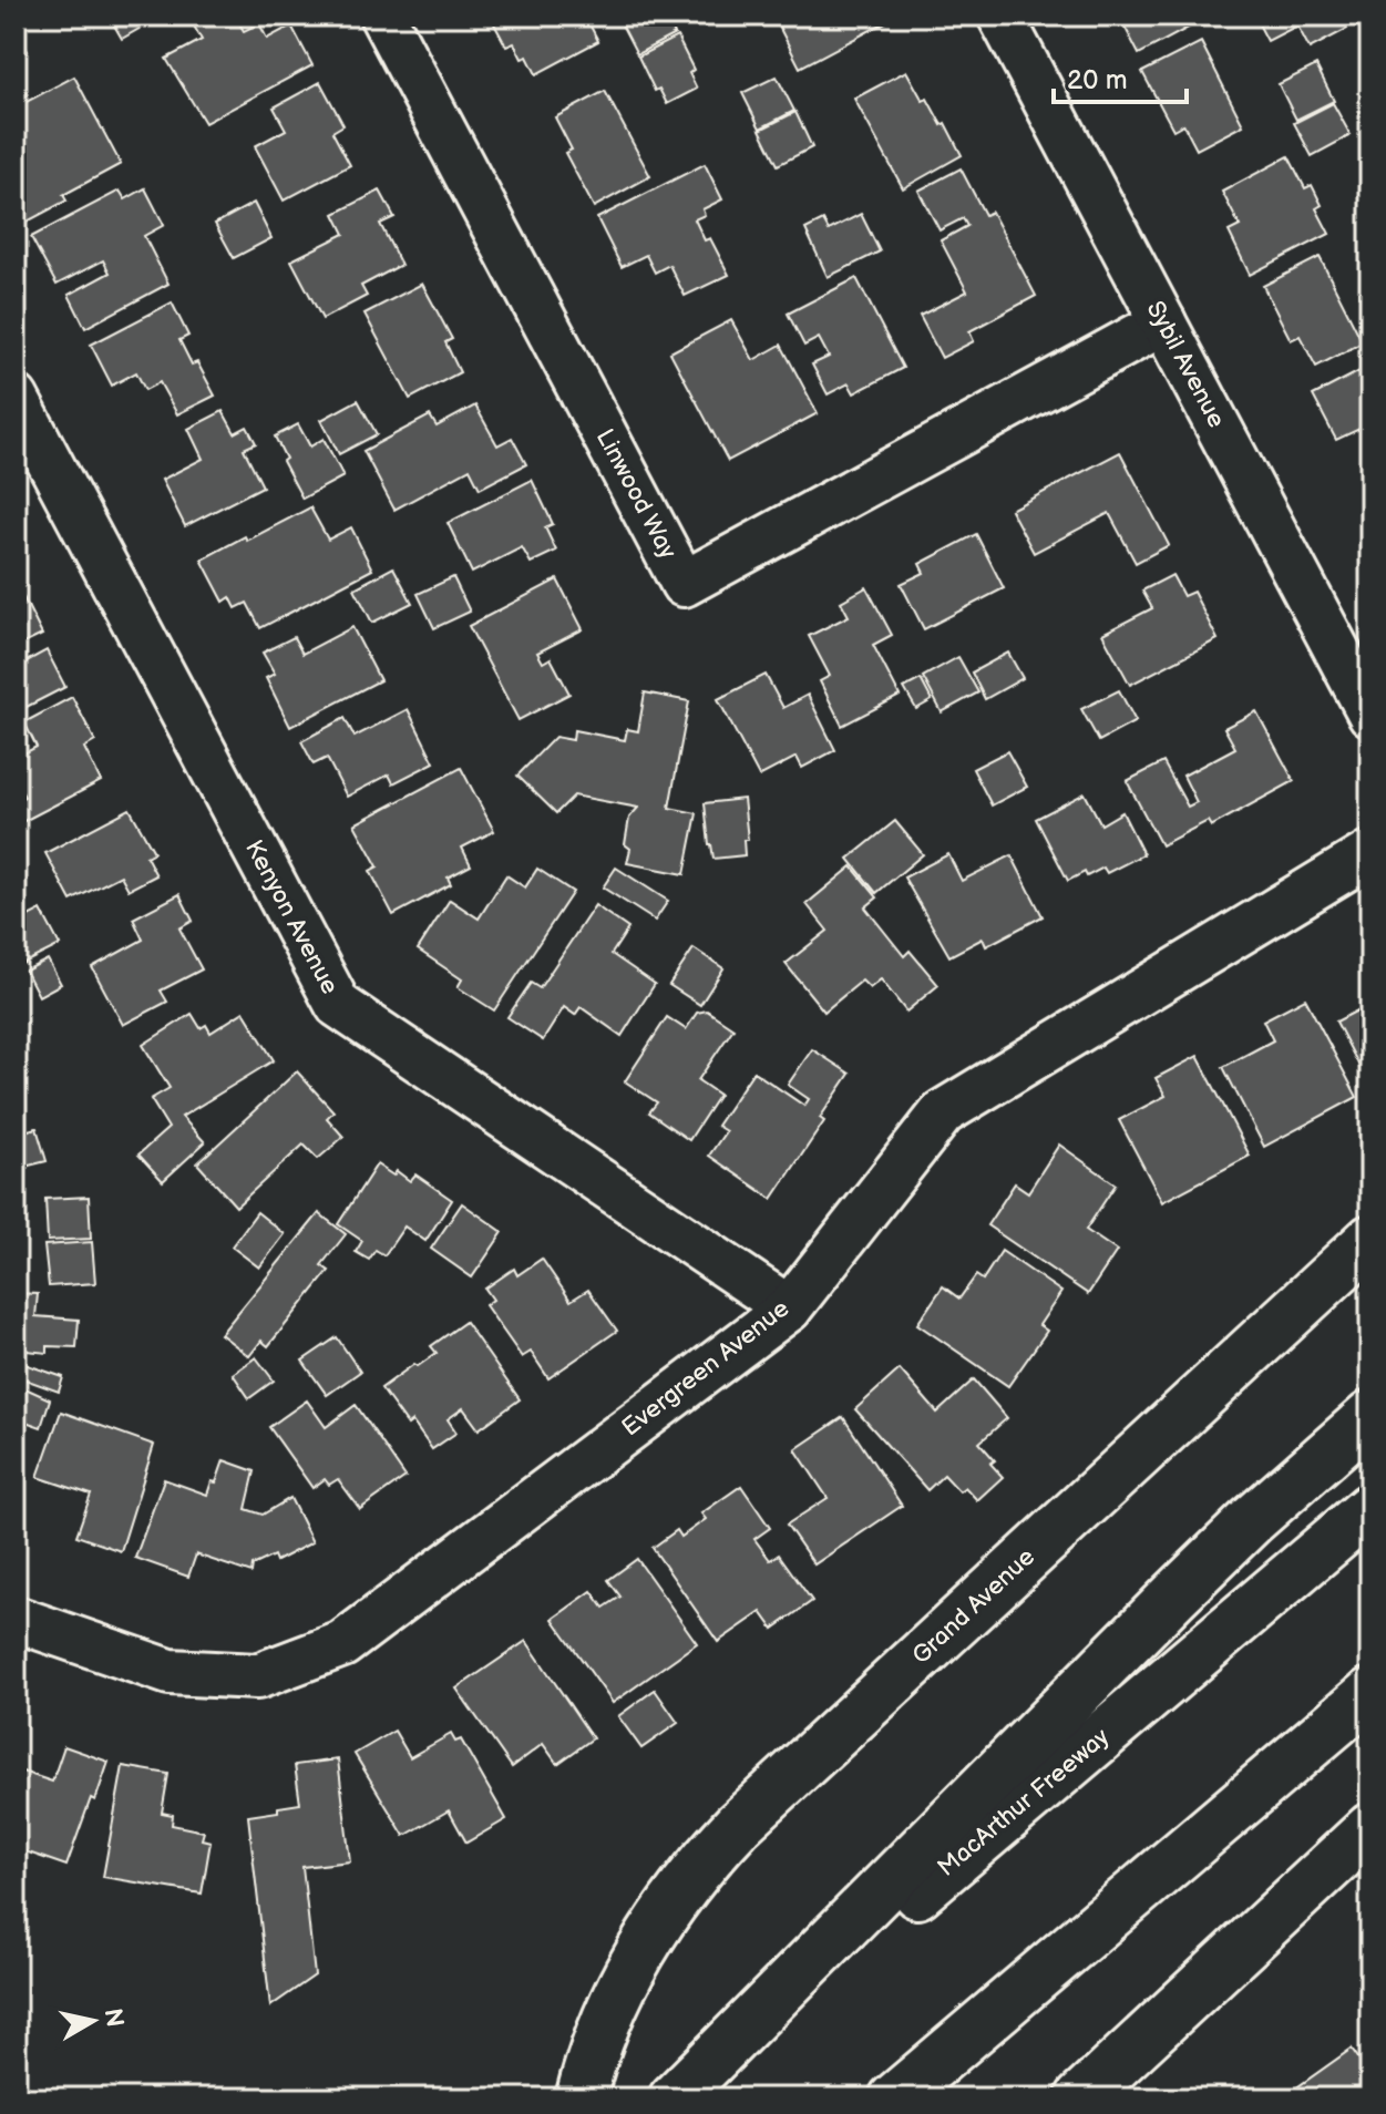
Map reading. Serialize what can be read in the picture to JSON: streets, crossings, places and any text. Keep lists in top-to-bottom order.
{
  "streets": {
    "main road": ["Grand Avenue", "MacArthur Freeway"],
    "street": [
      "Sybil Avenue",
      "Linwood Way",
      "Kenyon Avenue",
      "Evergreen Avenue"
    ]
  },
  "crossings": [
    ["Sybil Avenue", "Linwood Way"],
    ["Kenyon Avenue", "Evergreen Avenue"]
  ],
  "scale_bar": "20 m",
  "north": "right"
}
